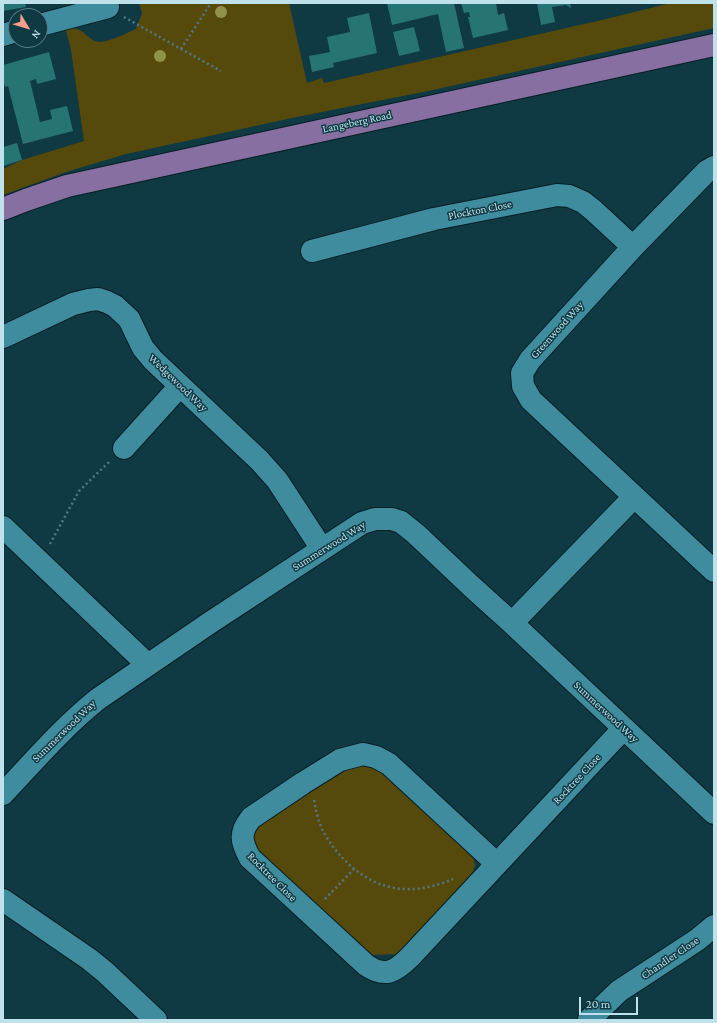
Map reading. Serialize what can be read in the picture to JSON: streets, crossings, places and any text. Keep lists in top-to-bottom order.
{
  "streets": {
    "main road": ["Langeberg Road"],
    "street": [
      "Plockton Close",
      "Greenwood Way",
      "Wedgewood Way",
      "Summerwood Way",
      "Rocktree Close",
      "Chandler Close"
    ]
  },
  "crossings": [
    ["Plockton Close", "Greenwood Way"],
    ["Wedgewood Way", "Summerwood Way"],
    ["Summerwood Way", "Rocktree Close"]
  ],
  "scale_bar": "20 m",
  "north": "bottom right"
}
